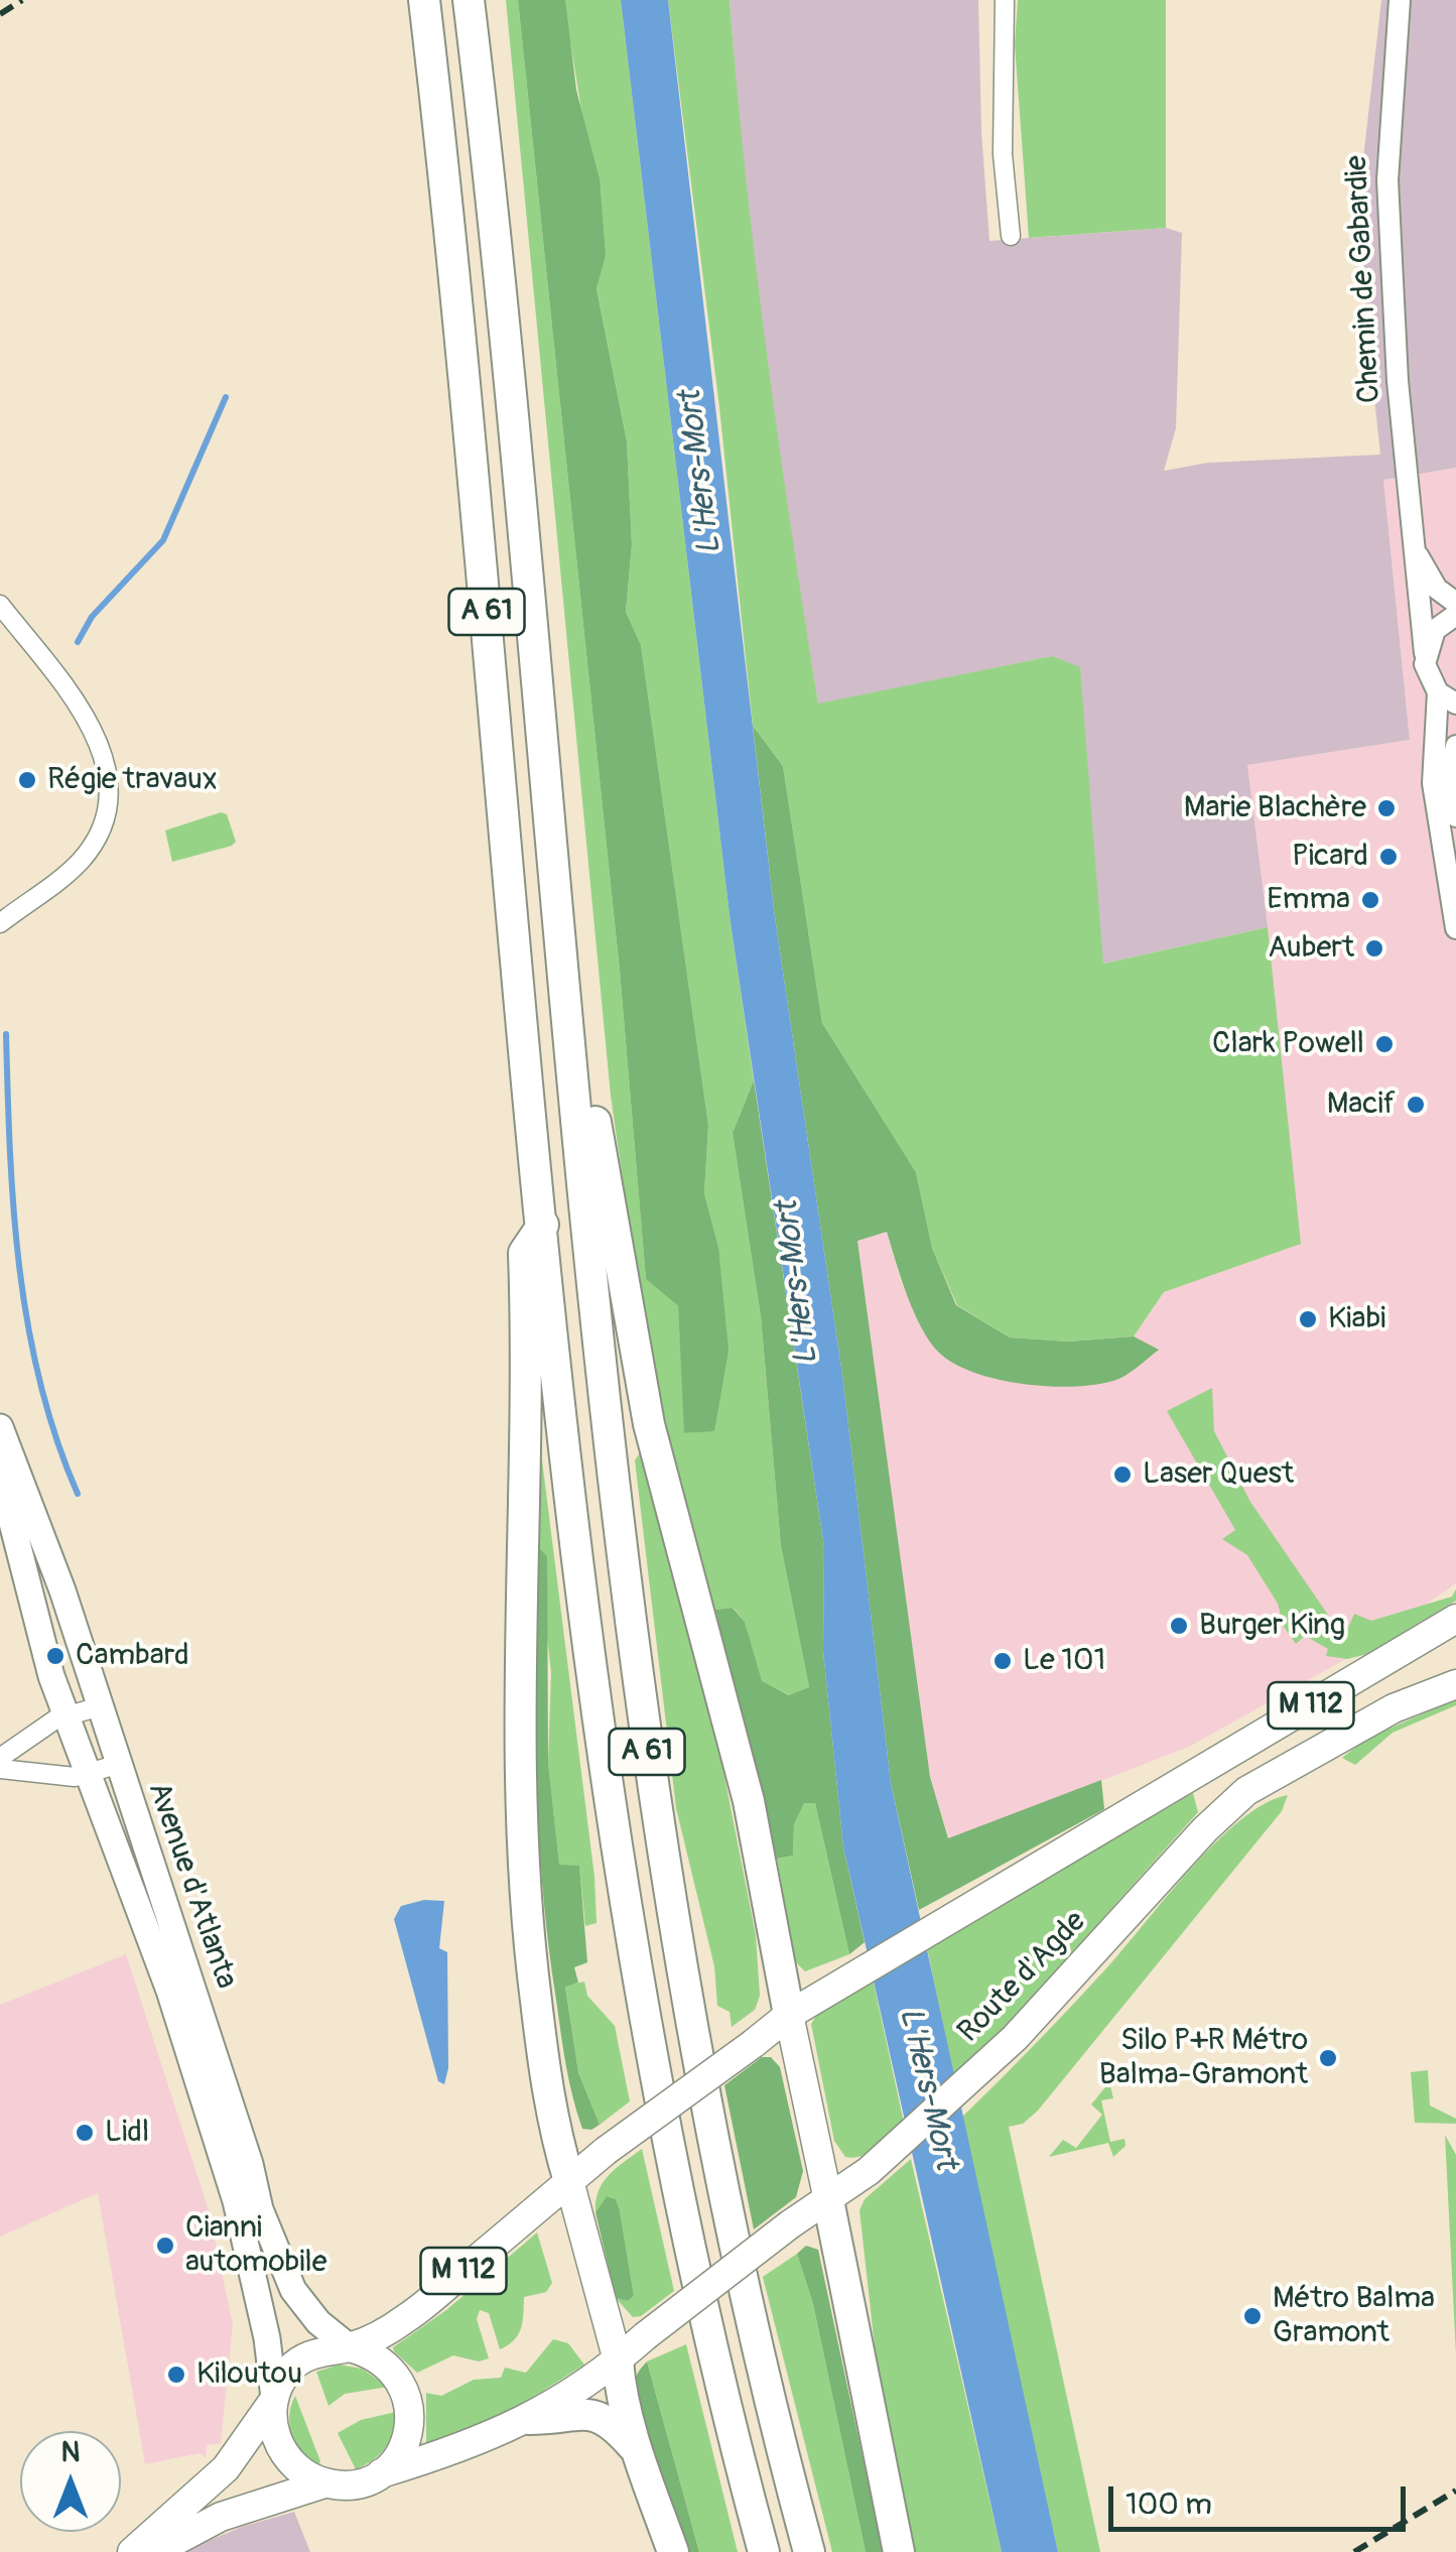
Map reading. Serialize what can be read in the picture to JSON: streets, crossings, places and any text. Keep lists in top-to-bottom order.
{
  "streets": {
    "highway": ["A 61"],
    "main road": ["M 112", "Avenue d'Atlanta", "Route d'Agde"],
    "street": ["Chemin de Gabardie"]
  },
  "crossings": [
    ["M 112", "Avenue d'Atlanta"],
    ["M 112", "Route d'Agde"],
    ["Avenue d'Atlanta", "Route d'Agde"]
  ],
  "water": ["L'Hers-Mort"],
  "places": [
    "Régie travaux",
    "Marie Blachère",
    "Picard",
    "Emma",
    "Aubert",
    "Clark Powell",
    "Macif",
    "Kiabi",
    "Laser Quest",
    "Burger King",
    "Cambard",
    "Le 101",
    "Silo P+R Métro Balma-Gramont",
    "Lidl",
    "Cianni automobile",
    "Métro Balma Gramont",
    "Kiloutou"
  ],
  "scale_bar": "100 m",
  "north": "top"
}
